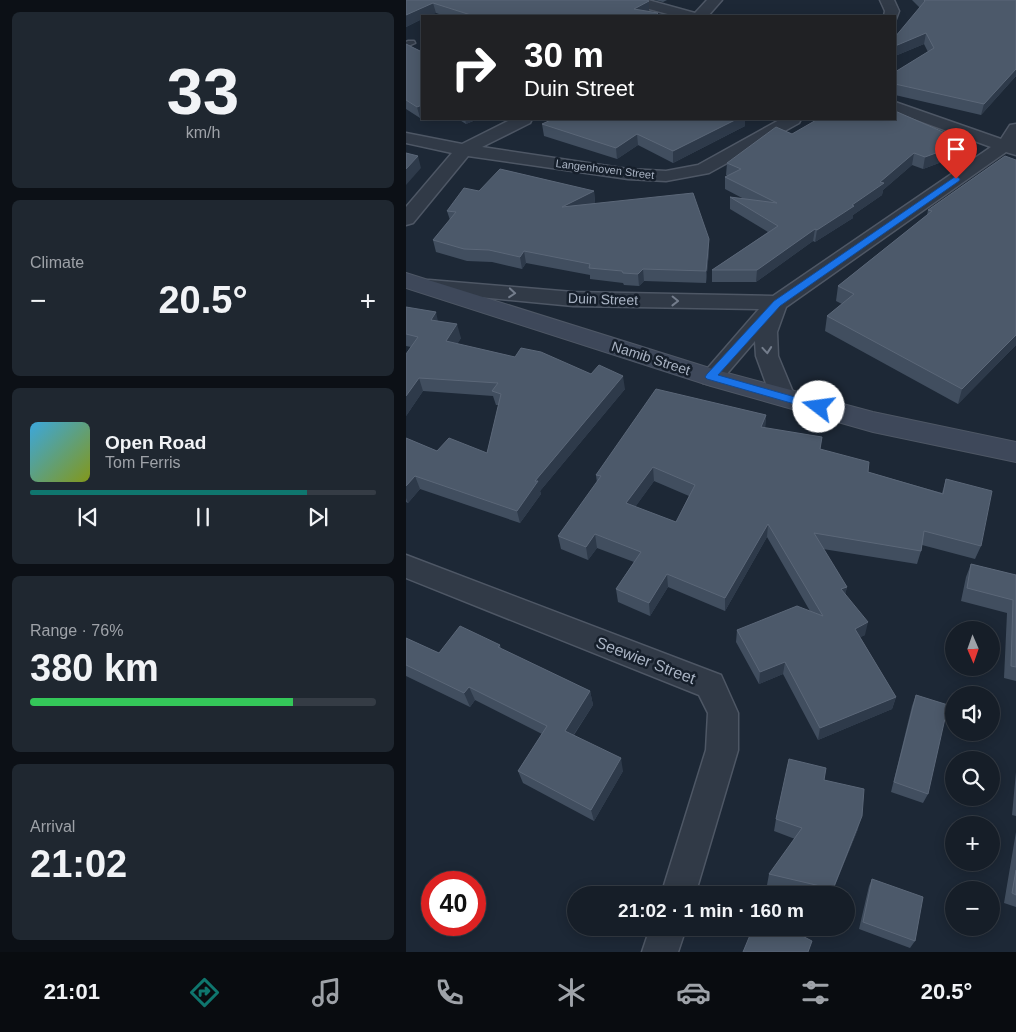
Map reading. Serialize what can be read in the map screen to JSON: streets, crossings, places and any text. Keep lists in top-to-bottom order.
{
  "streets": {
    "street": [
      "Langenhoven Street",
      "Duin Street",
      "Namib Street",
      "Seewier Street"
    ]
  },
  "crossings": [
    ["Duin Street", "Namib Street"]
  ],
  "one_way": ["Duin Street"],
  "north": "bottom",
  "page": {
    "tile": [
      ["33", "km/h"],
      "Climate",
      ["Range · 76%", "380 km"],
      ["Arrival", "21:02"]
    ],
    "turn": ["30 m", "Duin Street"],
    "heat": ["−", "20.5°", "+"],
    "song": ["Open Road", "Tom Ferris"],
    "map_buttons": ["+", "−"],
    "limit": "40",
    "trip": "21:02 · 1 min · 160 m",
    "tabs": ["21:01", "20.5°"]
  }
}
